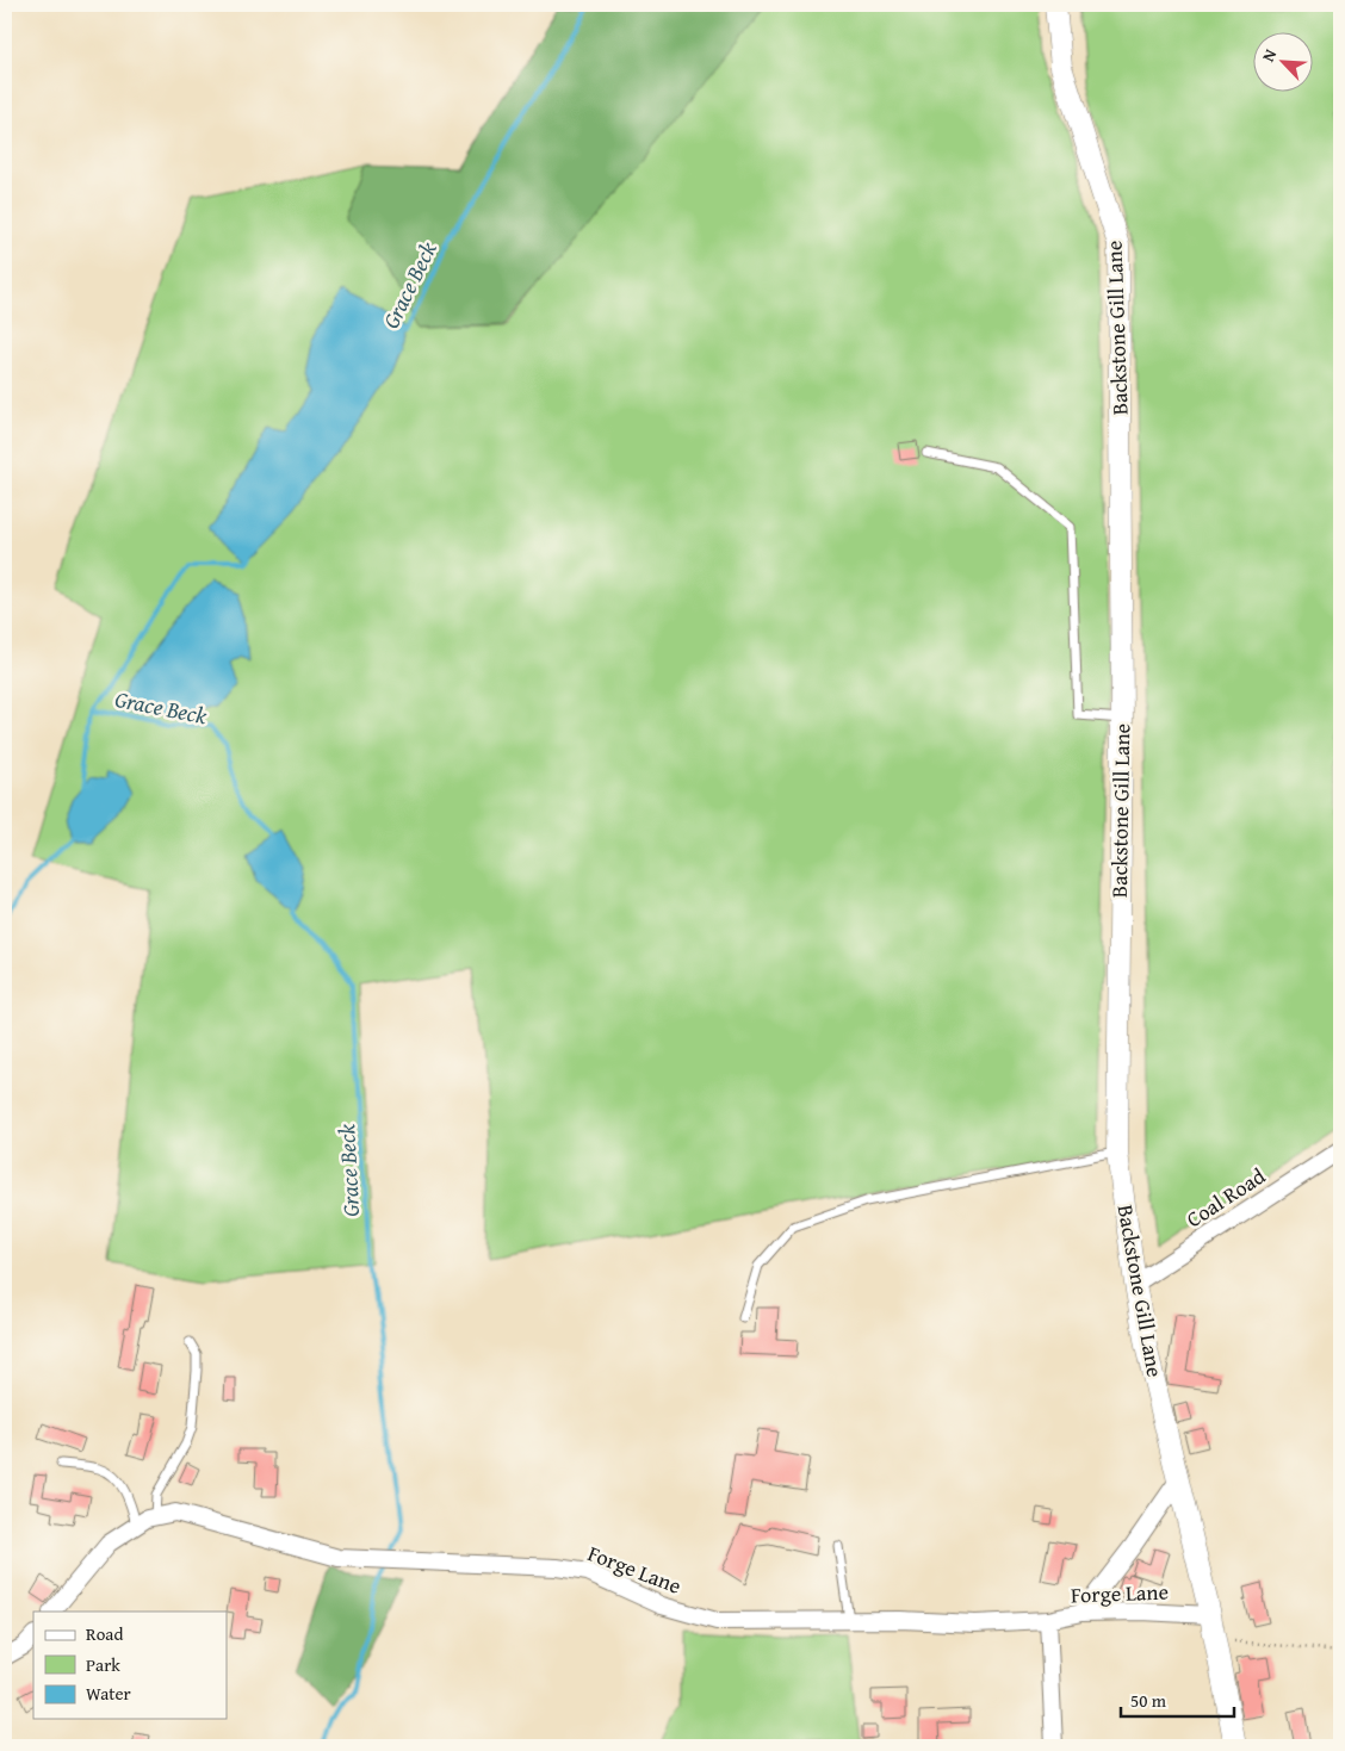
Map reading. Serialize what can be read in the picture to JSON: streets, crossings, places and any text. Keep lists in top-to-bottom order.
{
  "streets": {
    "street": ["Backstone Gill Lane", "Coal Road", "Forge Lane"]
  },
  "crossings": [
    ["Backstone Gill Lane", "Coal Road"],
    ["Backstone Gill Lane", "Forge Lane"]
  ],
  "water": ["Grace Beck"],
  "legend": ["Road", "Park", "Water"],
  "scale_bar": "50 m",
  "north": "top left"
}
